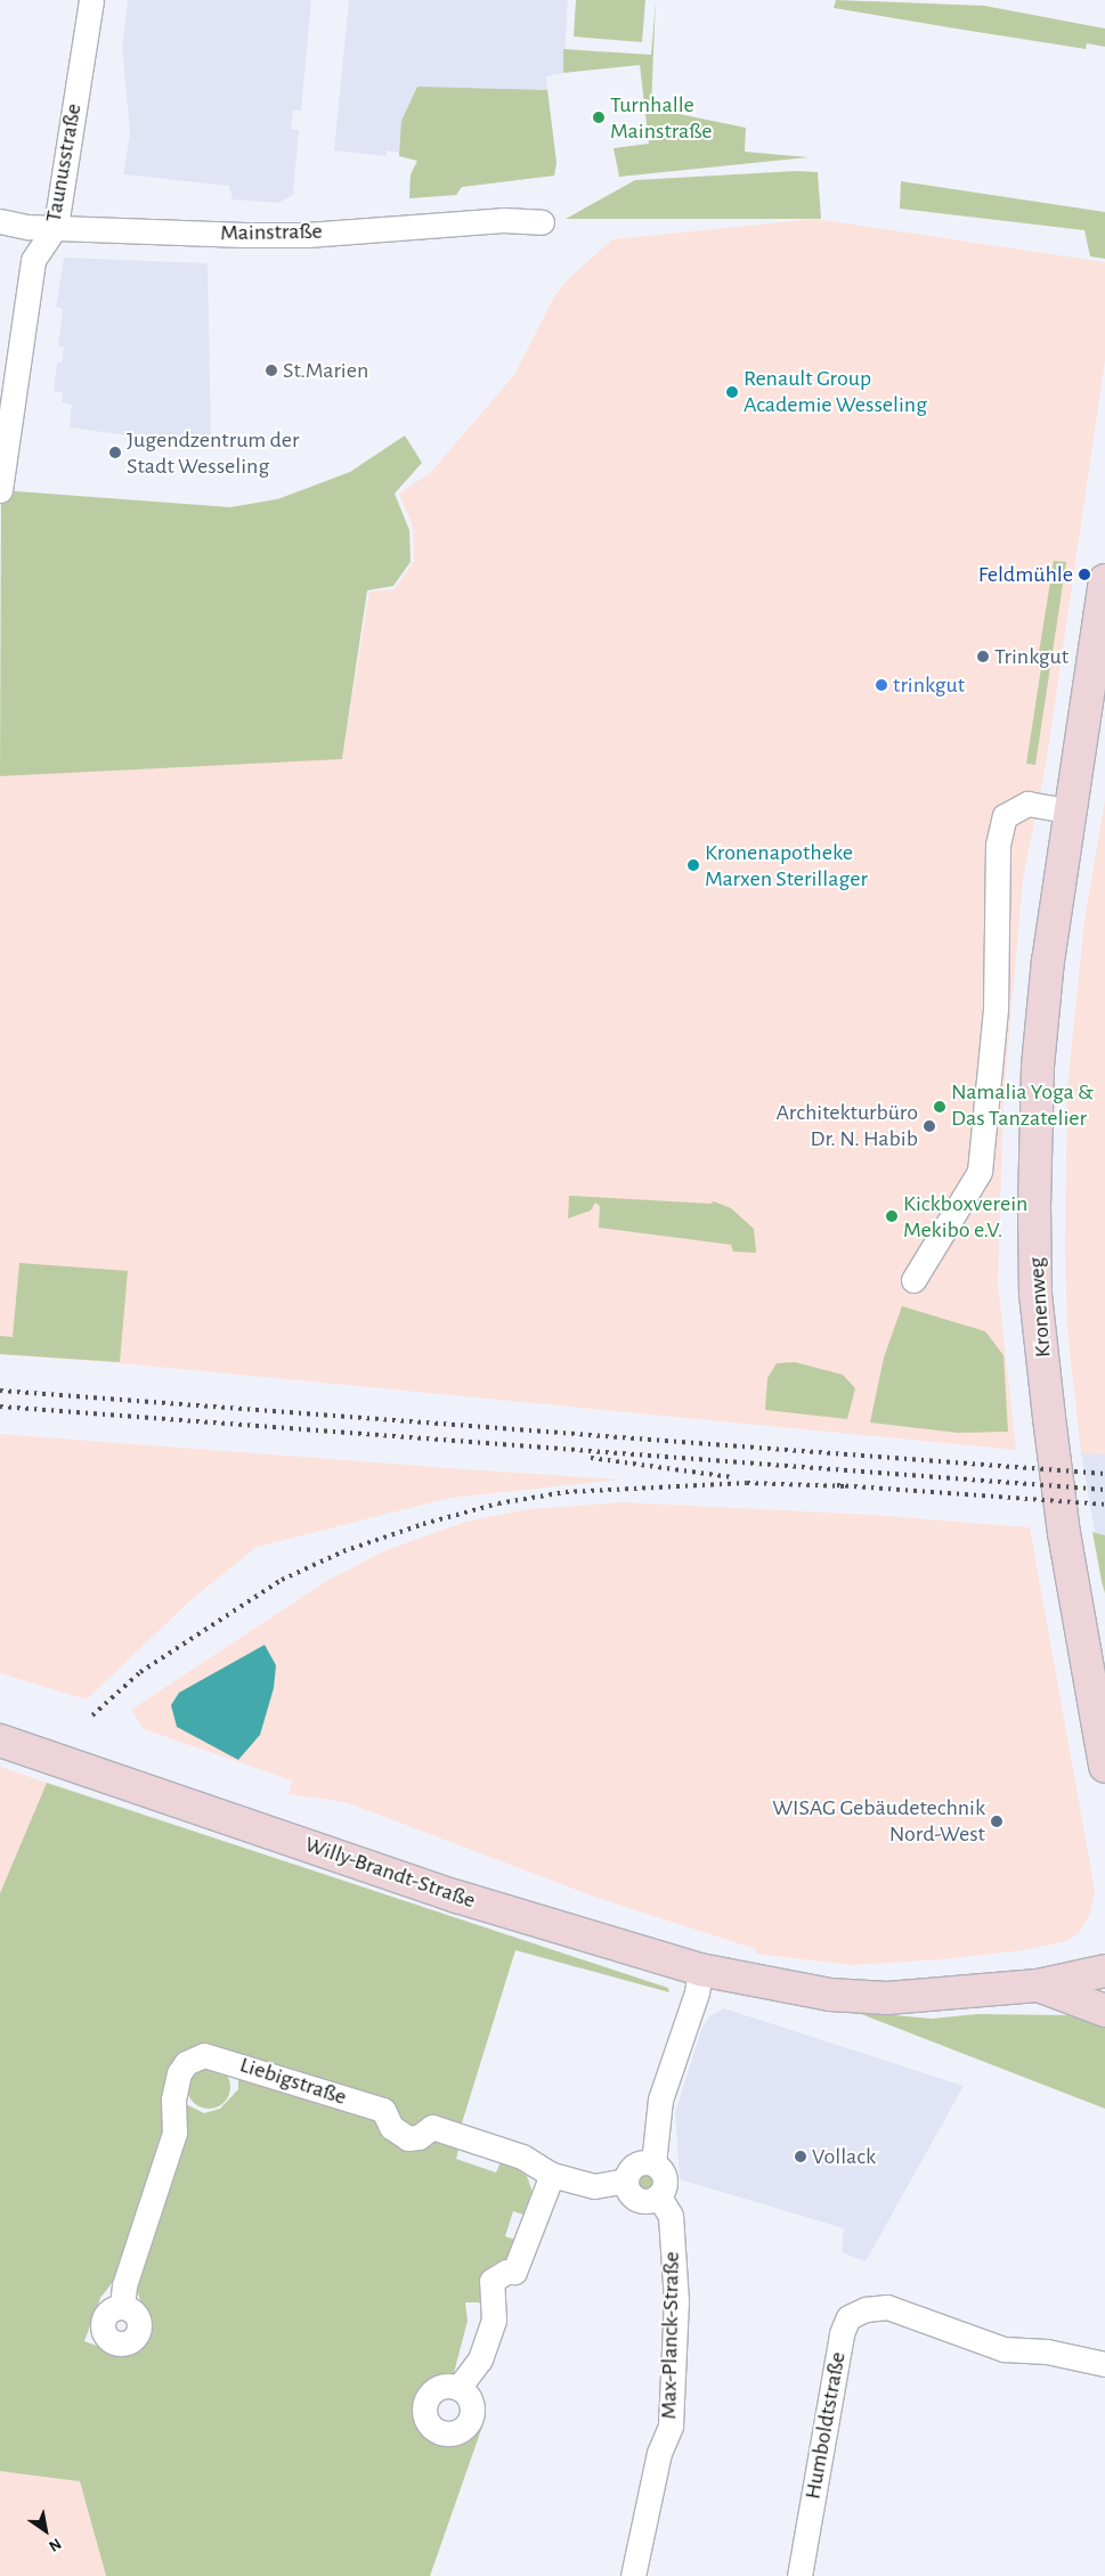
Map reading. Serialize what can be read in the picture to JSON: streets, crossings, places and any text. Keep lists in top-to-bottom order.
{
  "streets": {
    "main road": ["Kronenweg", "Willy-Brandt-Straße"],
    "street": [
      "Taunusstraße",
      "Mainstraße",
      "Liebigstraße",
      "Max-Planck-Straße",
      "Humboldtstraße"
    ]
  },
  "crossings": [
    ["Taunusstraße", "Mainstraße"],
    ["Willy-Brandt-Straße", "Max-Planck-Straße"],
    ["Liebigstraße", "Max-Planck-Straße"]
  ],
  "places": [
    "Turnhalle Mainstraße",
    "St.Marien",
    "Renault Group Academie Wesseling",
    "Jugendzentrum der Stadt Wesseling",
    "Feldmühle",
    "Trinkgut",
    "trinkgut",
    "Kronenapotheke Marxen Sterillager",
    "Namalia Yoga & Das Tanzatelier",
    "Architekturbüro Dr. N. Habib",
    "Kickboxverein Mekibo e.V.",
    "WISAG Gebäudetechnik Nord-West",
    "Vollack"
  ],
  "north": "bottom right"
}
